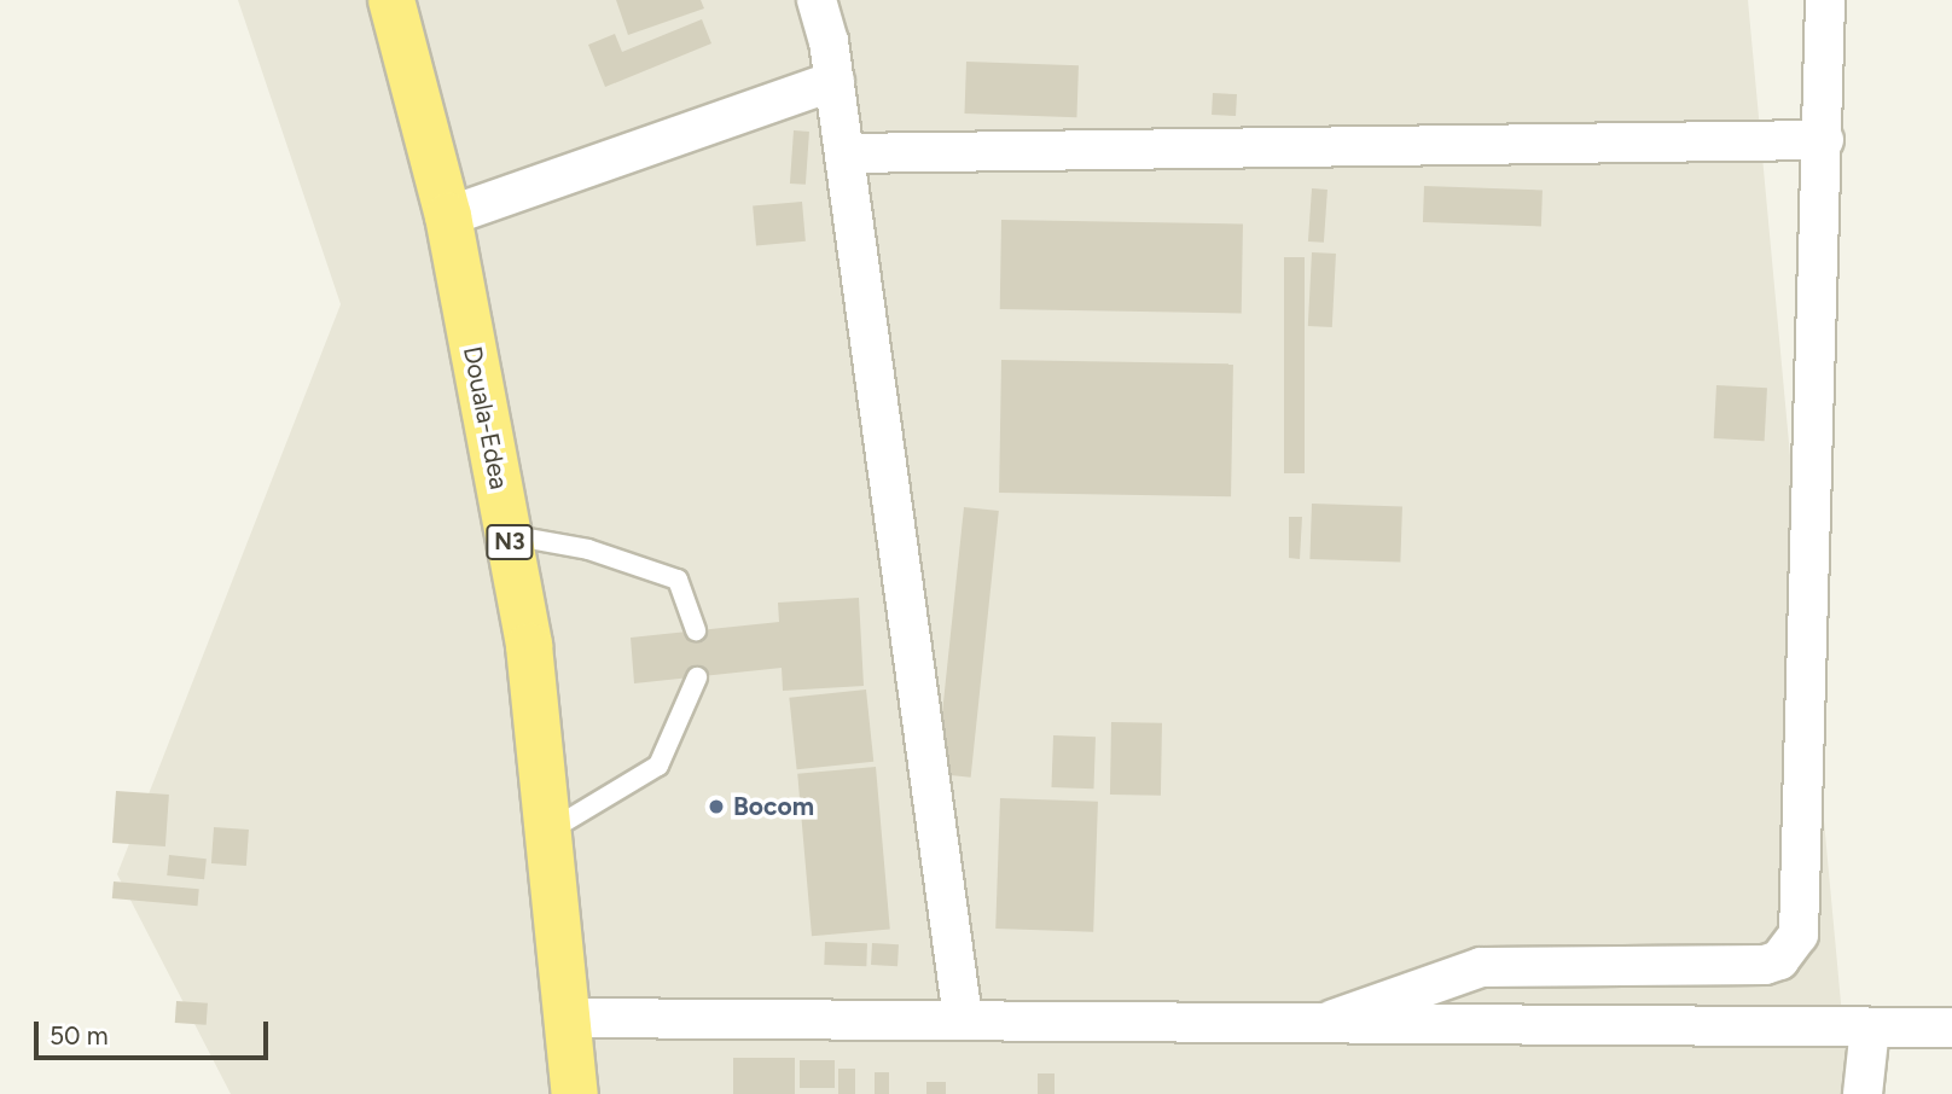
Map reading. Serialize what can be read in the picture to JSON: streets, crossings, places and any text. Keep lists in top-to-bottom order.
{
  "streets": {
    "highway": ["Douala-Edea", "N3"]
  },
  "places": ["Bocom"],
  "scale_bar": "50 m"
}
